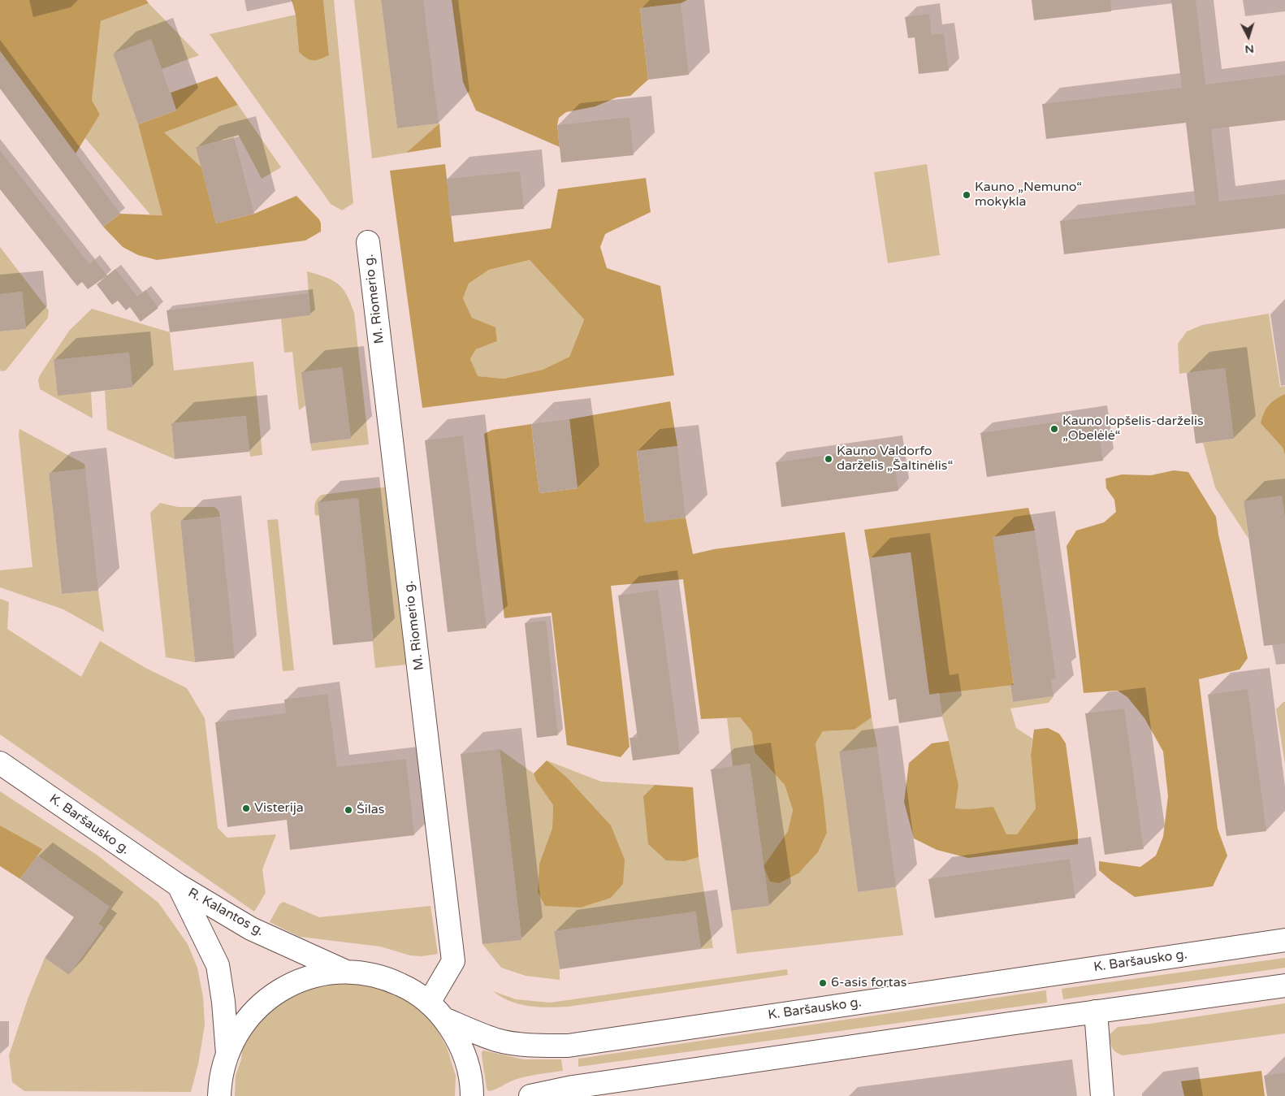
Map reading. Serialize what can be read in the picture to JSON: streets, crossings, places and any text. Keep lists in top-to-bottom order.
{
  "streets": {
    "main road": ["M. Riomerio g.", "K. Baršausko g.", "R. Kalantos g."]
  },
  "crossings": [
    ["K. Baršausko g.", "R. Kalantos g."]
  ],
  "places": [
    "Kauno „Nemuno“ mokykla",
    "Kauno lopšelis-darželis „Obelėlė“",
    "Kauno Valdorfo darželis „Šaltinėlis“",
    "Visterija",
    "Šilas",
    "6-asis fortas"
  ],
  "north": "bottom"
}
